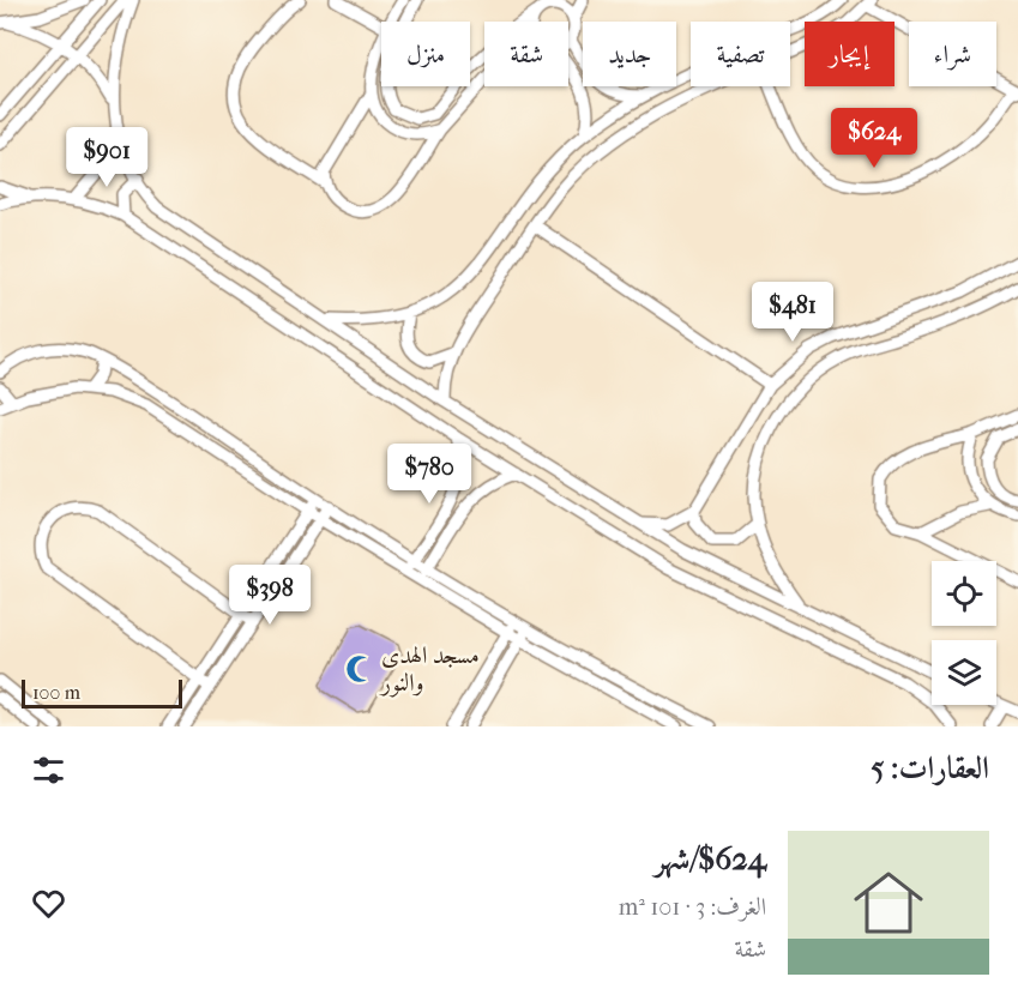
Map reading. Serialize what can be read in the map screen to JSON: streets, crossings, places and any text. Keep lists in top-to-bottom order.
{
  "places": {
    "mosque": ["مسجد الهدى والنور"]
  },
  "scale_bar": "100 m",
  "page": {
    "chip": [
      "شراء",
      "إيجار",
      "تصفية",
      "جديد",
      "شقة",
      "منزل"
    ],
    "price": [
      "$624",
      "$901",
      "$481",
      "$780",
      "$398"
    ],
    "scale": "100 m",
    "heading": "العقارات: 5",
    "list": [
      {
        "name": "$624/شهر",
        "note": "الغرف: 3 · 101 m² · شقة"
      }
    ]
  }
}
